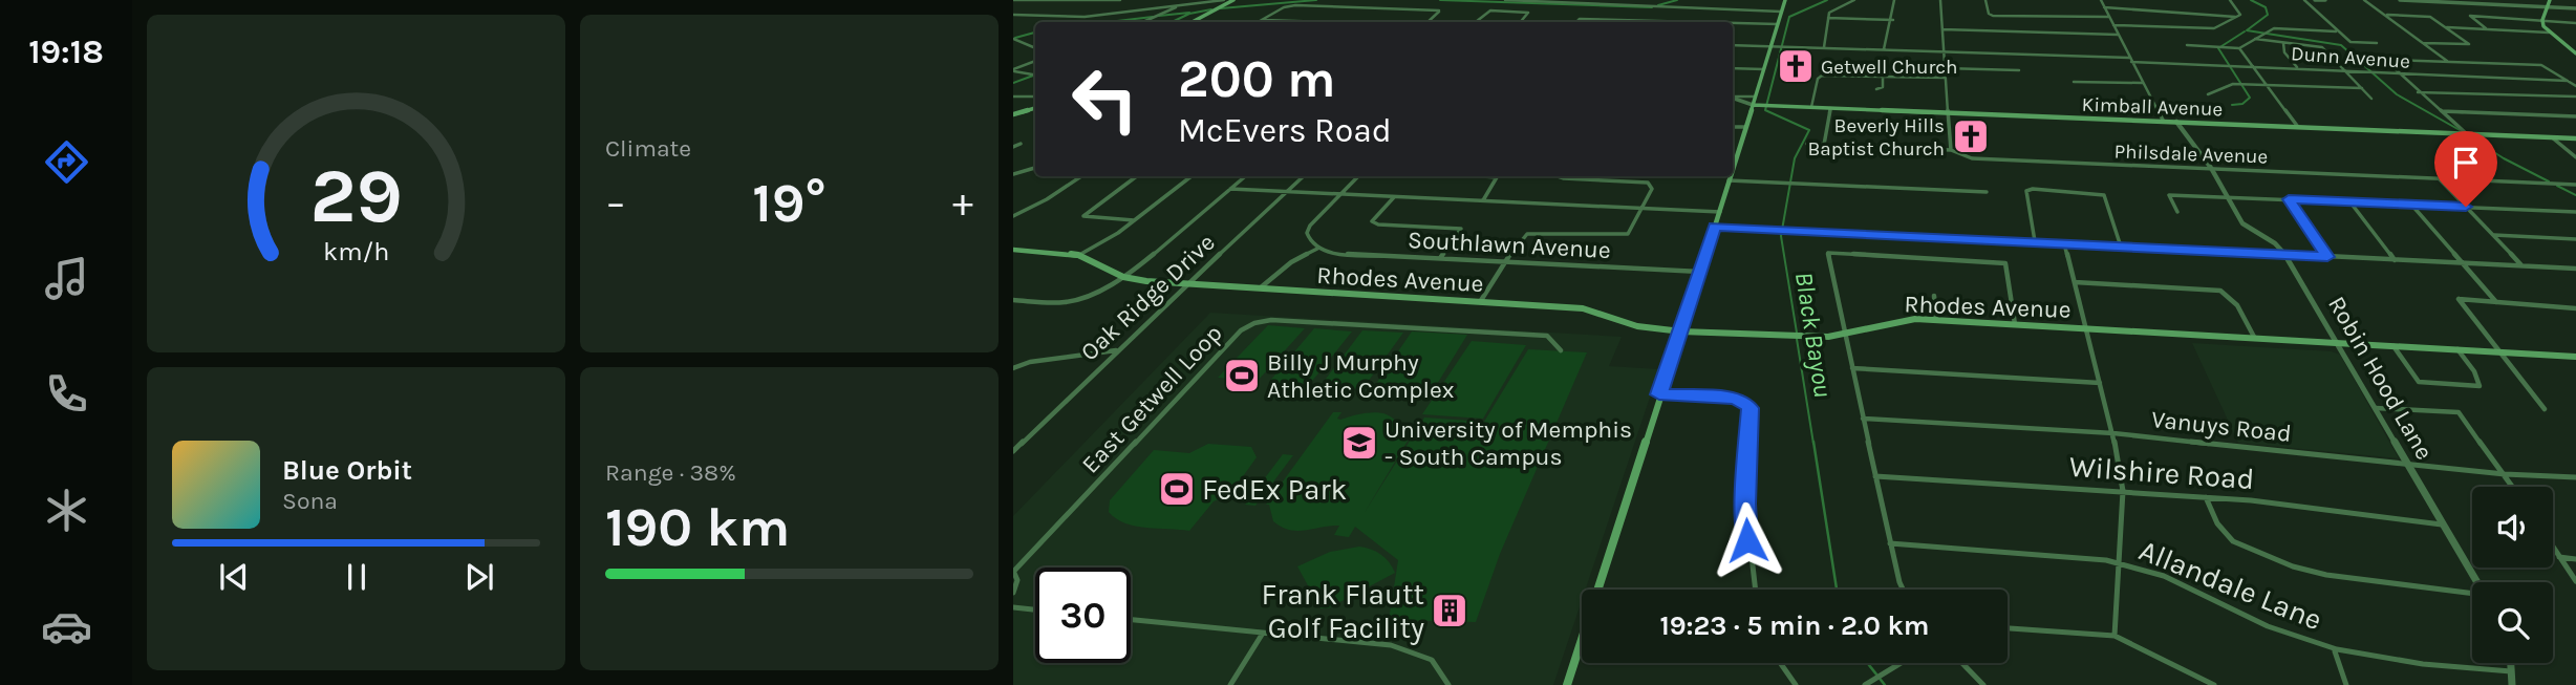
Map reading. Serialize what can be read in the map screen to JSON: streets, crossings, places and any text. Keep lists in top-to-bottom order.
{
  "streets": {
    "main road": ["Kimball Avenue", "Rhodes Avenue"],
    "street": [
      "Dunn Avenue",
      "Philsdale Avenue",
      "Southlawn Avenue",
      "Oak Ridge Drive",
      "Robin Hood Lane",
      "East Getwell Loop",
      "Vanuys Road",
      "Wilshire Road",
      "Allandale Lane"
    ]
  },
  "crossings": [
    ["Kimball Avenue", "Robin Hood Lane"],
    ["Philsdale Avenue", "Robin Hood Lane"],
    ["Rhodes Avenue", "Oak Ridge Drive"],
    ["Rhodes Avenue", "Robin Hood Lane"],
    ["Robin Hood Lane", "Vanuys Road"],
    ["Robin Hood Lane", "Wilshire Road"]
  ],
  "water": ["Black Bayou"],
  "places": {
    "church": ["Getwell Church", "Beverly Hills Baptist Church"],
    "sports": ["Billy J Murphy Athletic Complex", "FedEx Park"],
    "school or university": ["University of Memphis - South Campus"],
    "building": ["Frank Flautt Golf Facility"]
  },
  "page": {
    "tabs": "19:18",
    "tile": [
      "Climate",
      ["Range · 38%", "190 km"]
    ],
    "turn": ["200 m", "McEvers Road"],
    "heat": ["−", "19°", "+"],
    "song": ["Blue Orbit", "Sona"],
    "limit": "30",
    "trip": "19:23 · 5 min · 2.0 km",
    "gauge": ["29", "km/h"]
  }
}
